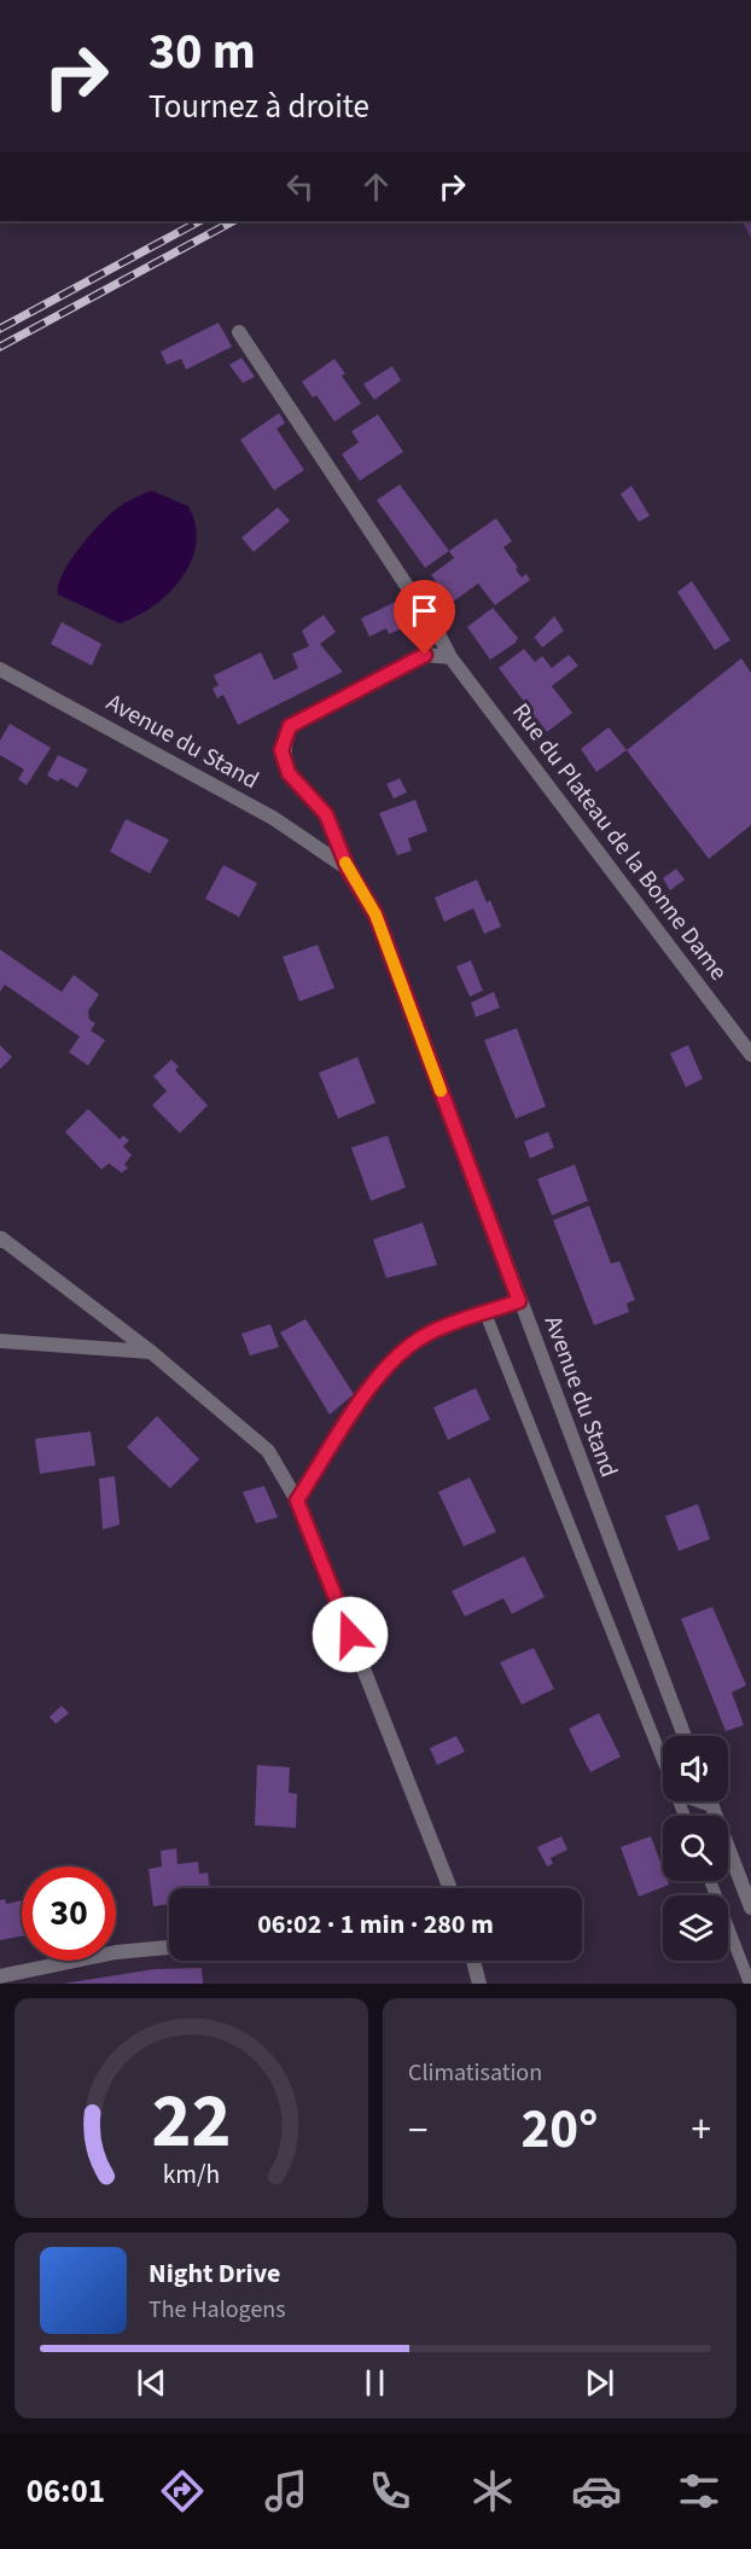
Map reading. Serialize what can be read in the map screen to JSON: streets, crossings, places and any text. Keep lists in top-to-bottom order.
{
  "streets": {
    "street": ["Avenue du Stand", "Rue du Plateau de la Bonne Dame"]
  },
  "page": {
    "turn": ["30 m", "Tournez à droite"],
    "limit": "30",
    "trip": "06:02 · 1 min · 280 m",
    "tile": "Climatisation",
    "heat": ["−", "20°", "+"],
    "song": ["Night Drive", "The Halogens"],
    "tabs": "06:01",
    "gauge": ["22", "km/h"]
  }
}
